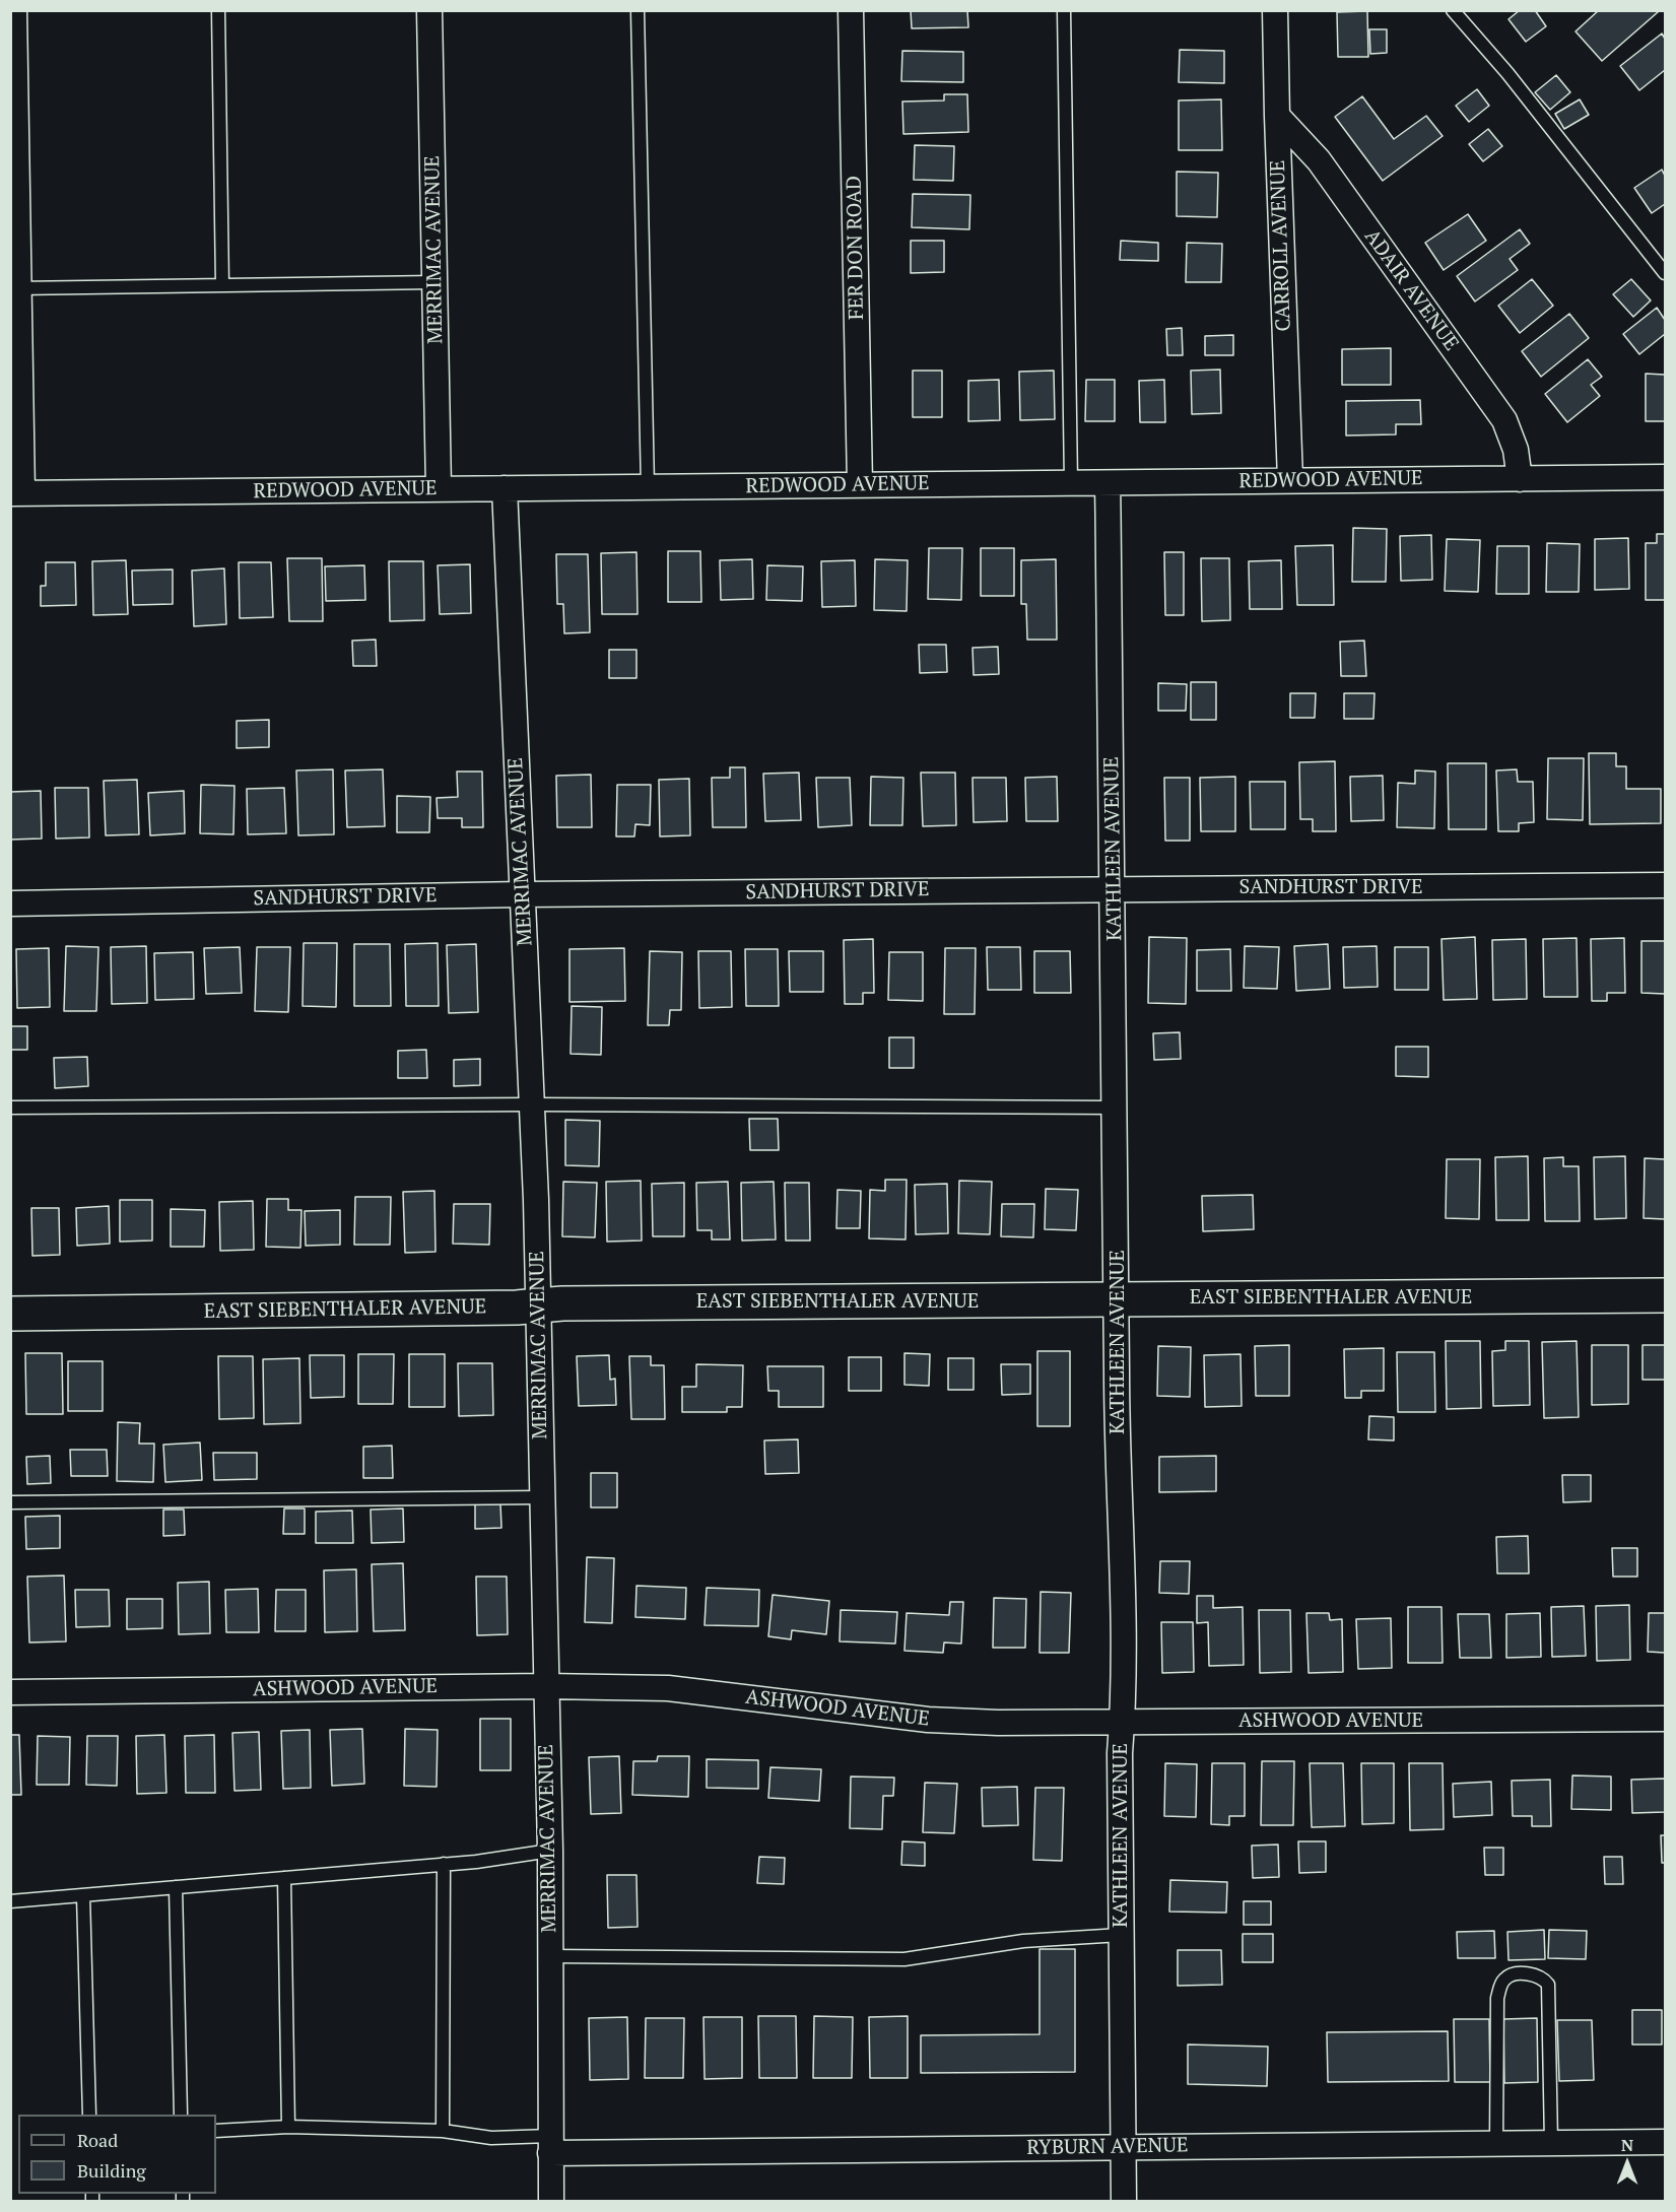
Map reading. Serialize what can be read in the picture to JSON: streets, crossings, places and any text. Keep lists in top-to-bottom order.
{
  "streets": {
    "main road": ["EAST SIEBENTHALER AVENUE"],
    "street": [
      "CARROLL AVENUE",
      "FER DON ROAD",
      "MERRIMAC AVENUE",
      "ADAIR AVENUE",
      "REDWOOD AVENUE",
      "KATHLEEN AVENUE",
      "SANDHURST DRIVE",
      "ASHWOOD AVENUE",
      "RYBURN AVENUE"
    ]
  },
  "crossings": [
    ["CARROLL AVENUE", "ADAIR AVENUE"],
    ["CARROLL AVENUE", "REDWOOD AVENUE"],
    ["FER DON ROAD", "REDWOOD AVENUE"],
    ["MERRIMAC AVENUE", "REDWOOD AVENUE"],
    ["MERRIMAC AVENUE", "SANDHURST DRIVE"],
    ["MERRIMAC AVENUE", "EAST SIEBENTHALER AVENUE"],
    ["MERRIMAC AVENUE", "ASHWOOD AVENUE"],
    ["MERRIMAC AVENUE", "RYBURN AVENUE"],
    ["ADAIR AVENUE", "REDWOOD AVENUE"],
    ["REDWOOD AVENUE", "KATHLEEN AVENUE"],
    ["KATHLEEN AVENUE", "SANDHURST DRIVE"],
    ["KATHLEEN AVENUE", "EAST SIEBENTHALER AVENUE"],
    ["KATHLEEN AVENUE", "ASHWOOD AVENUE"],
    ["KATHLEEN AVENUE", "RYBURN AVENUE"]
  ],
  "legend": ["Road", "Building"],
  "north": "top"
}
